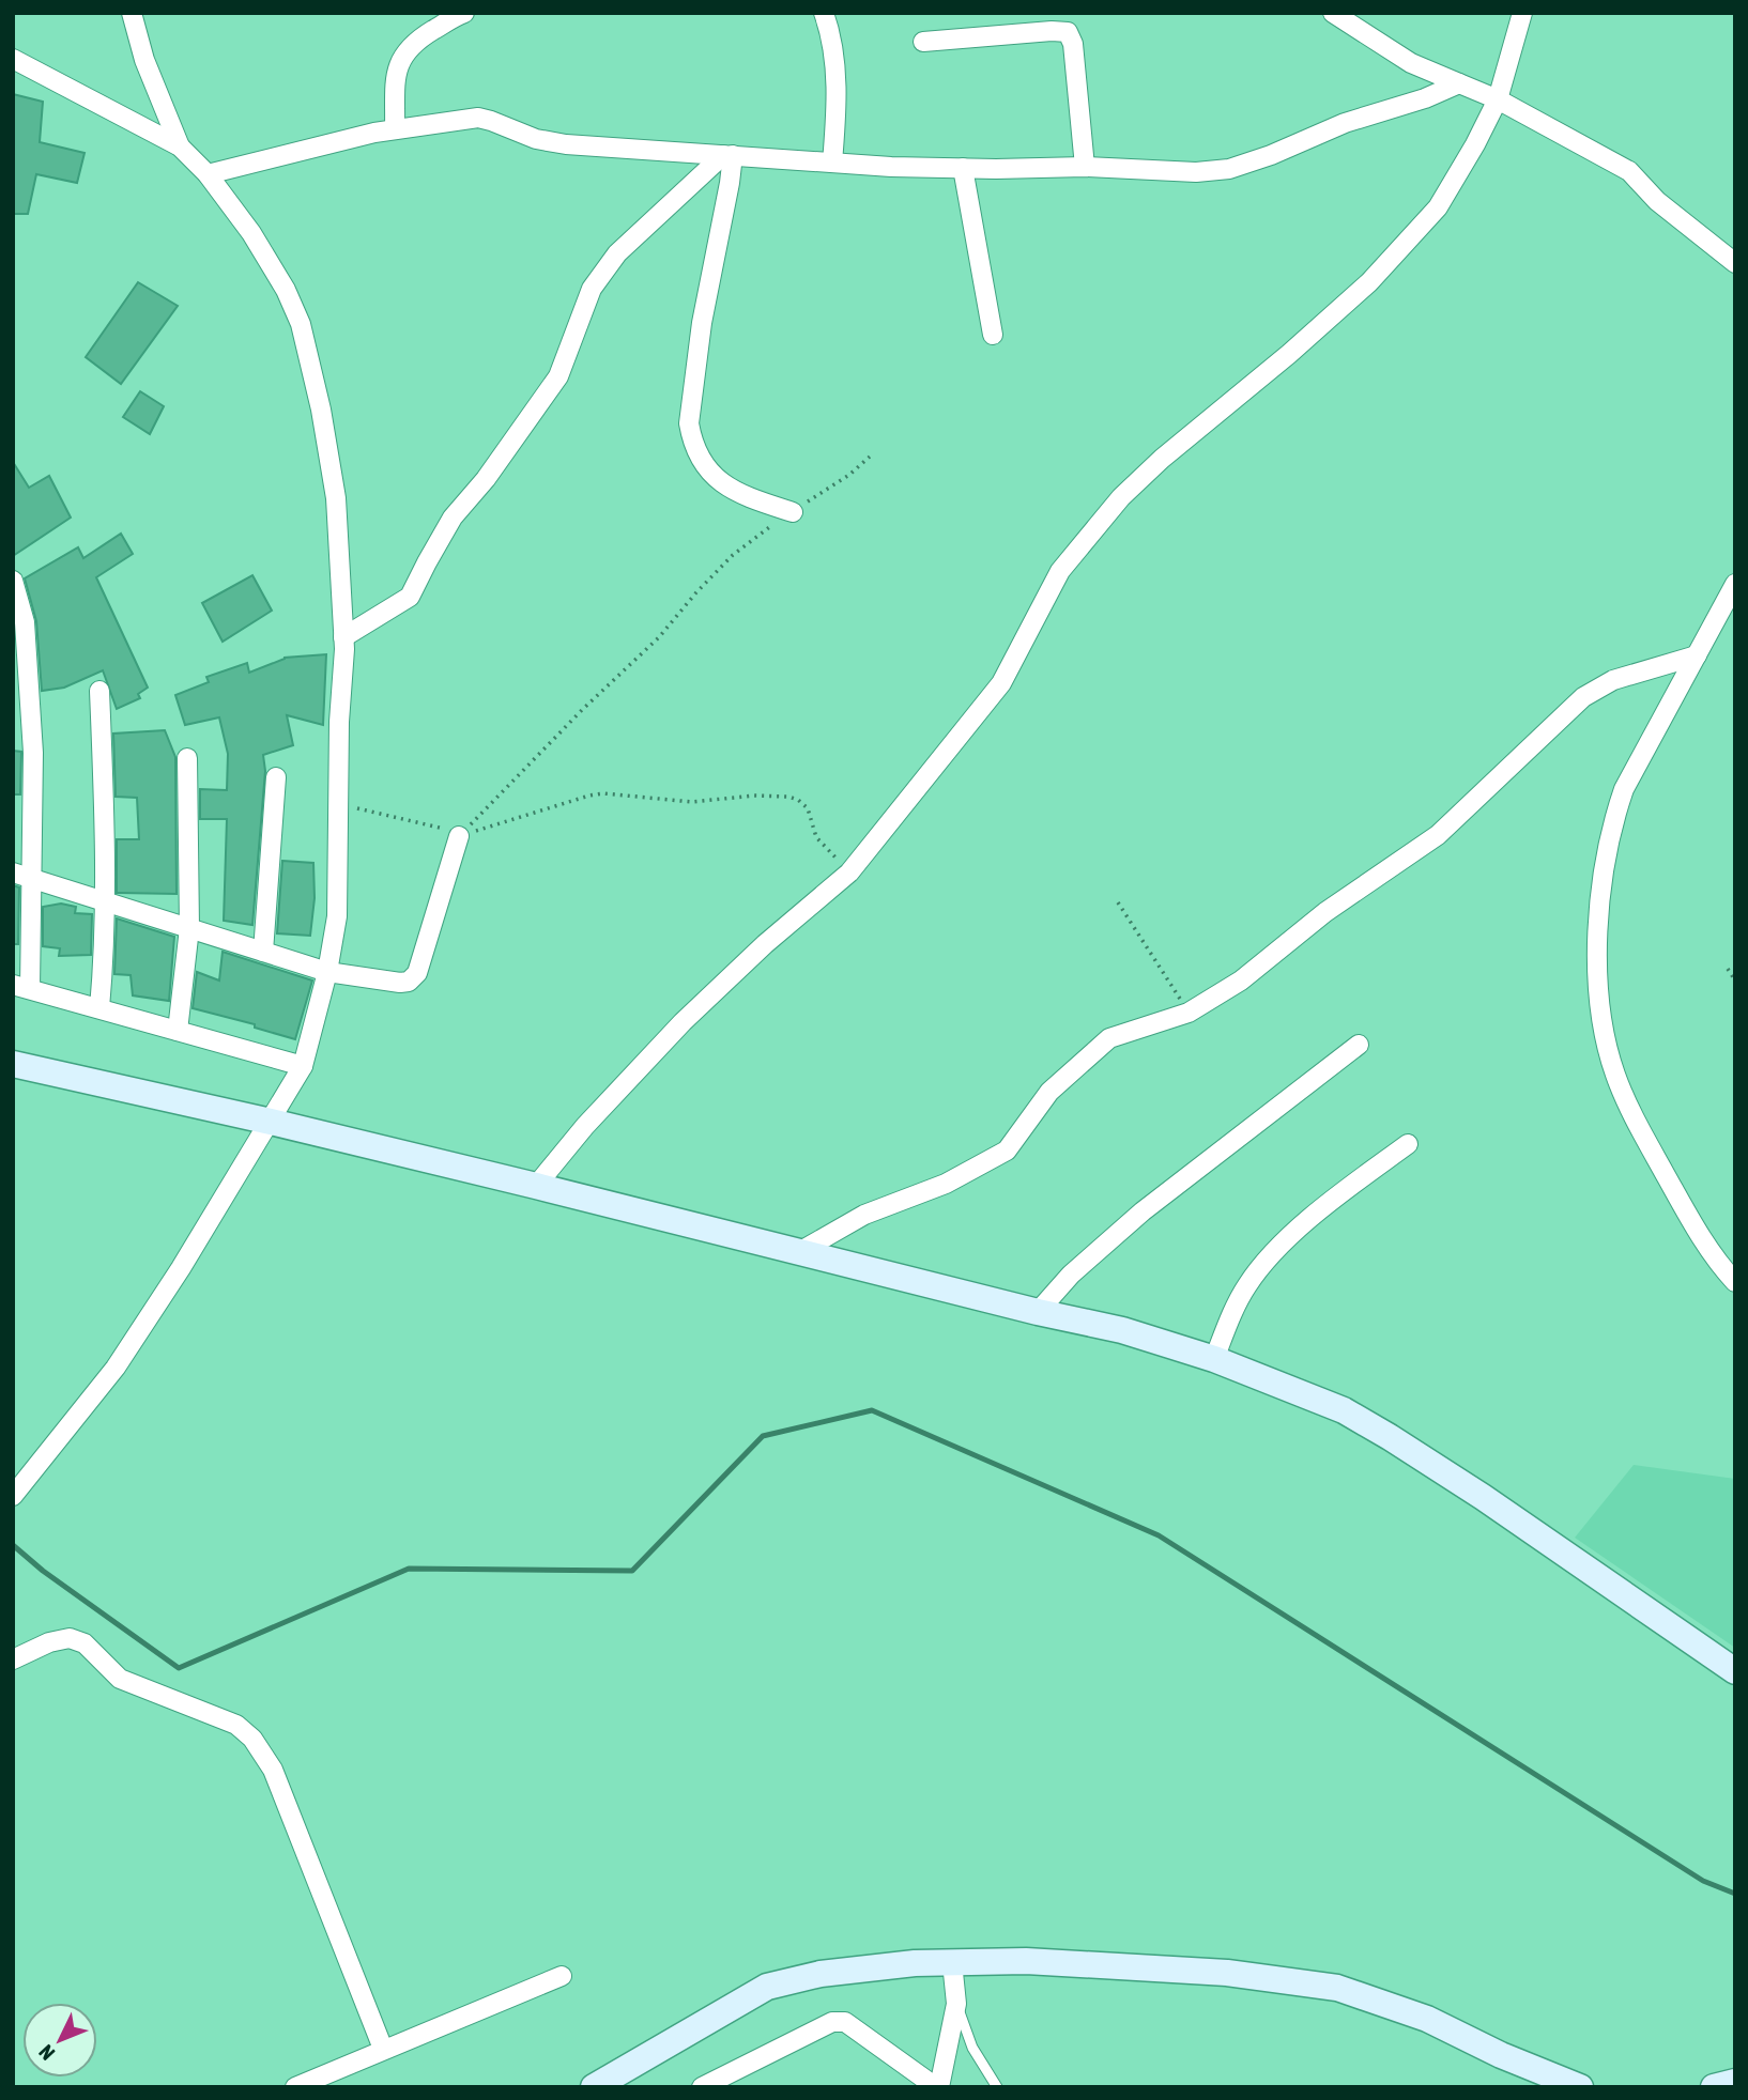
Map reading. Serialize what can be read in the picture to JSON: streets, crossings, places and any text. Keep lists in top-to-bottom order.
{
  "north": "bottom left"
}
